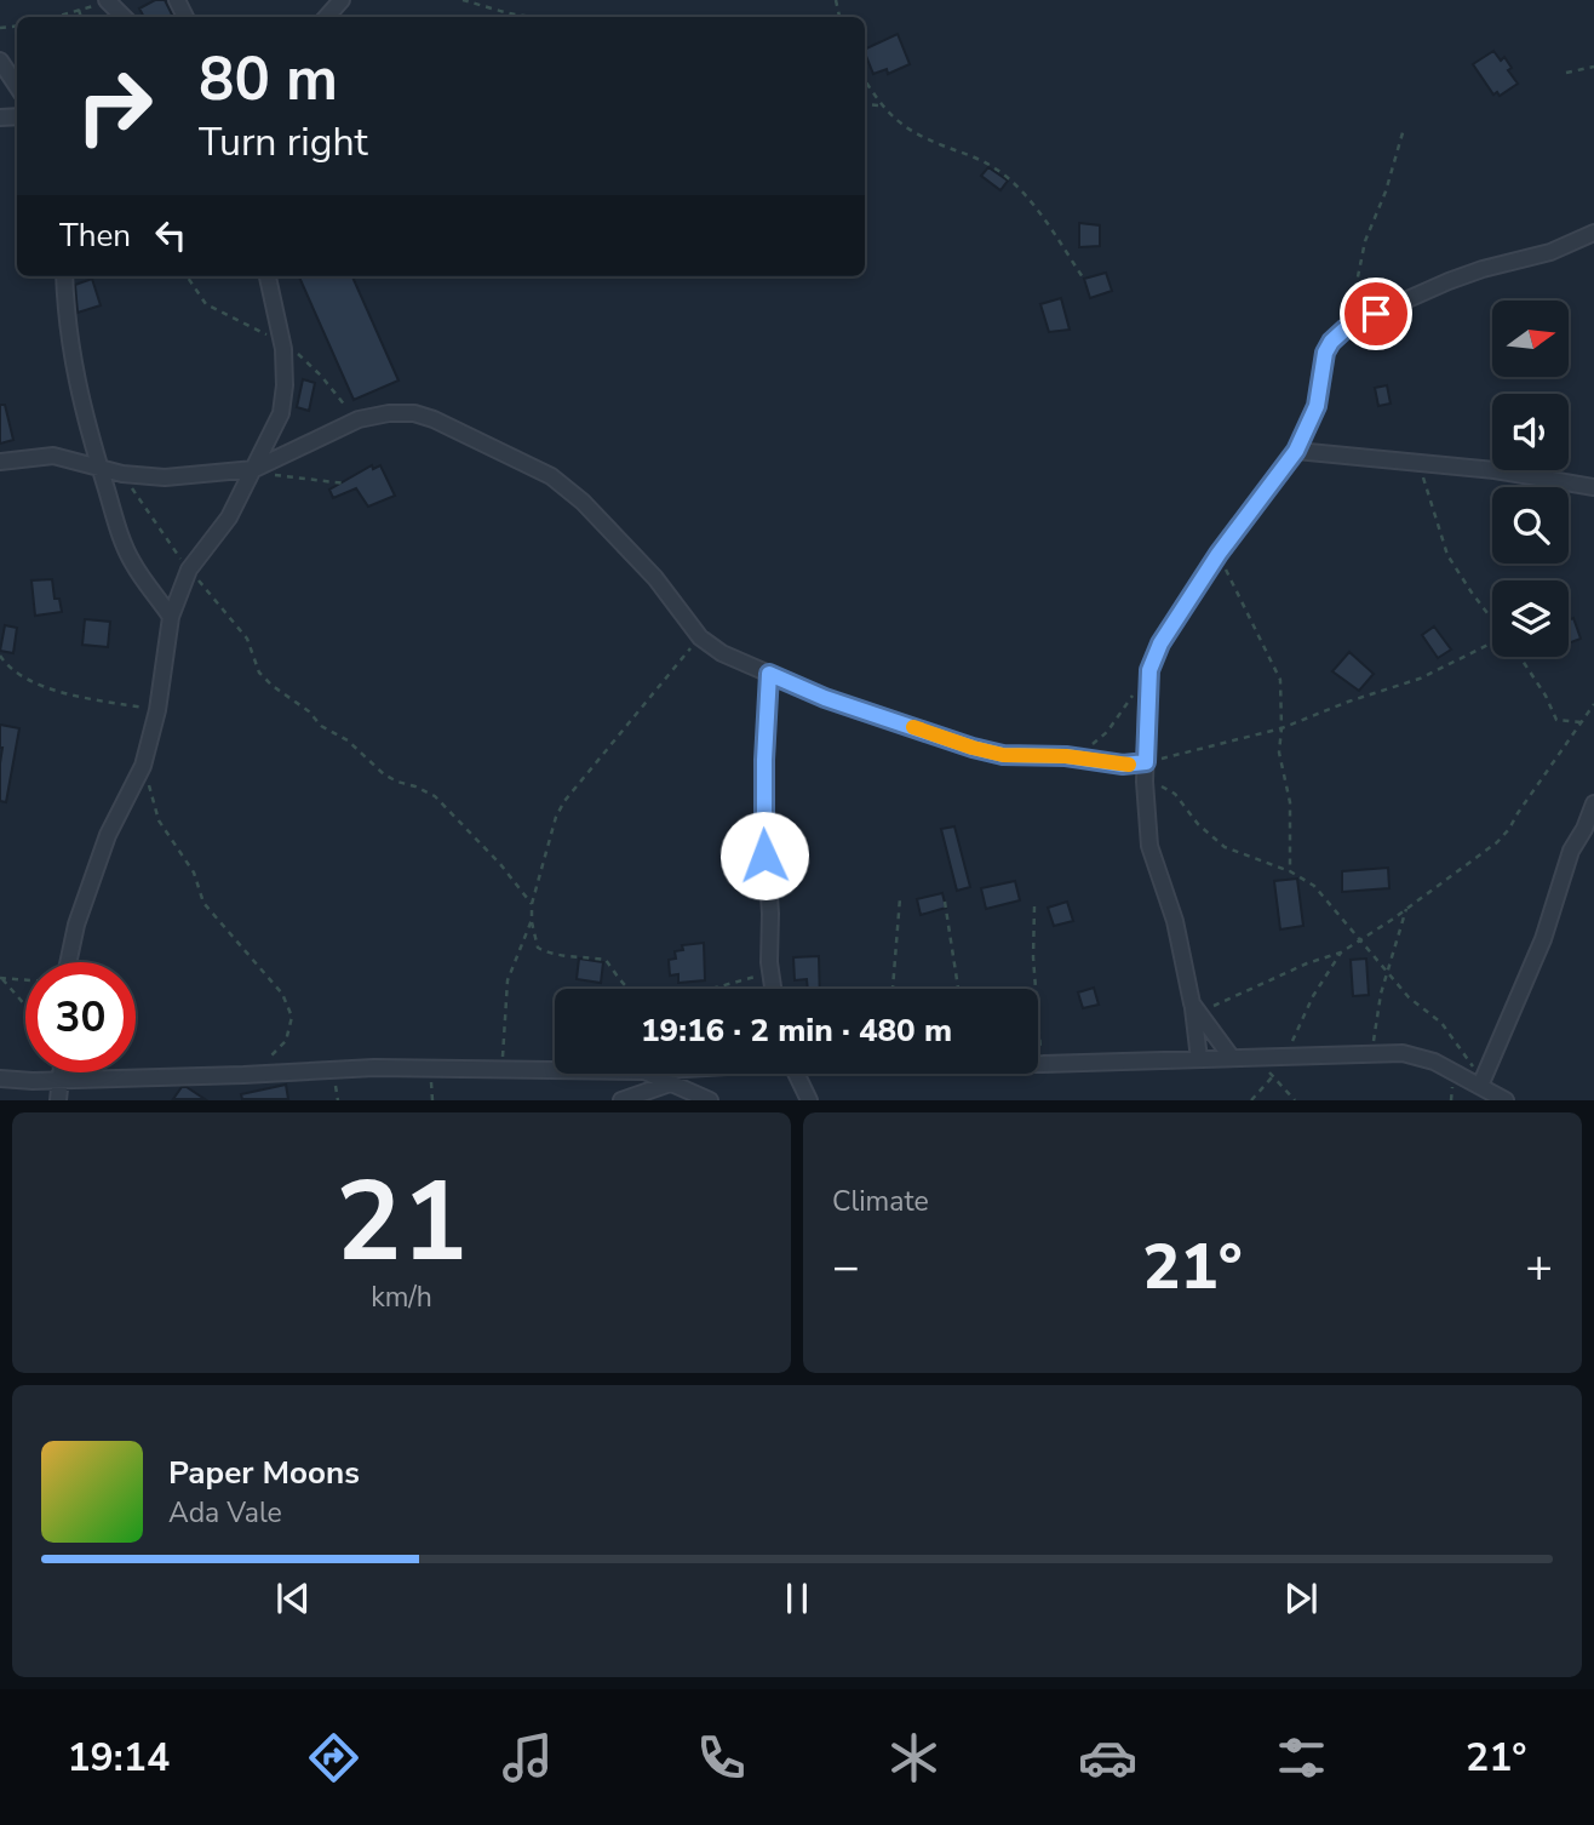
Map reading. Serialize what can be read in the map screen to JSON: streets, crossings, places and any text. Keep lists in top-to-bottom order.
{
  "north": "right",
  "page": {
    "turn": ["80 m", "Turn right"],
    "then": "Then",
    "limit": "30",
    "trip": "19:16 · 2 min · 480 m",
    "tile": [
      ["21", "km/h"],
      "Climate"
    ],
    "heat": ["−", "21°", "+"],
    "song": ["Paper Moons", "Ada Vale"],
    "tabs": ["19:14", "21°"]
  }
}
